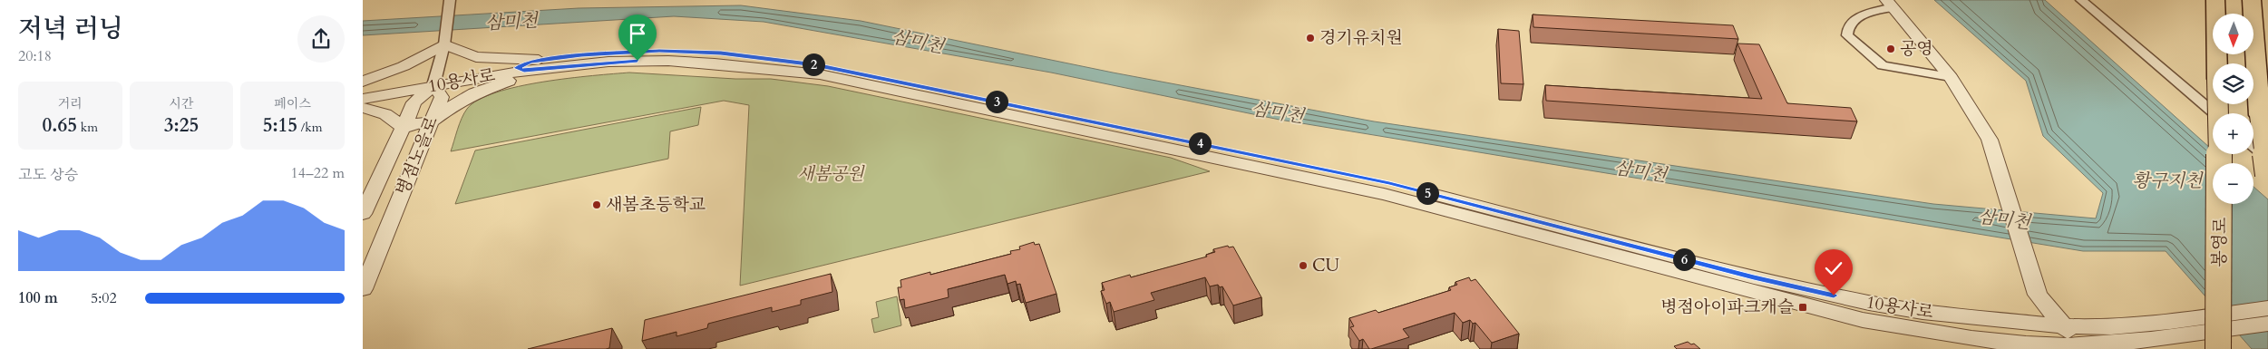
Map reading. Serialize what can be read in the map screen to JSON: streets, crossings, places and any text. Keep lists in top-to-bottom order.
{
  "streets": {
    "highway": ["봉영로"],
    "street": ["10용사로", "병점노을로"]
  },
  "crossings": [
    ["10용사로", "병점노을로"]
  ],
  "water": ["삼미천", "황구지천"],
  "parks": ["새봄공원"],
  "places": {
    "other": [
      "경기유치원",
      "공영",
      "새봄초등학교",
      "CU"
    ],
    "transit": ["병점아이파크캐슬"]
  },
  "north": "bottom",
  "page": {
    "heading": ["저녁 러닝", "20:18"],
    "map_buttons": ["+", "−"],
    "pins": [
      "2",
      "3",
      "4",
      "5",
      "6"
    ],
    "stats": [
      ["거리", "0.65 km"],
      ["시간", "3:25"],
      ["페이스", "5:15 /km"]
    ],
    "chart": ["고도 상승", "14–22 m"],
    "list": [
      {
        "name": "100 m",
        "note": "5:02"
      }
    ]
  }
}
